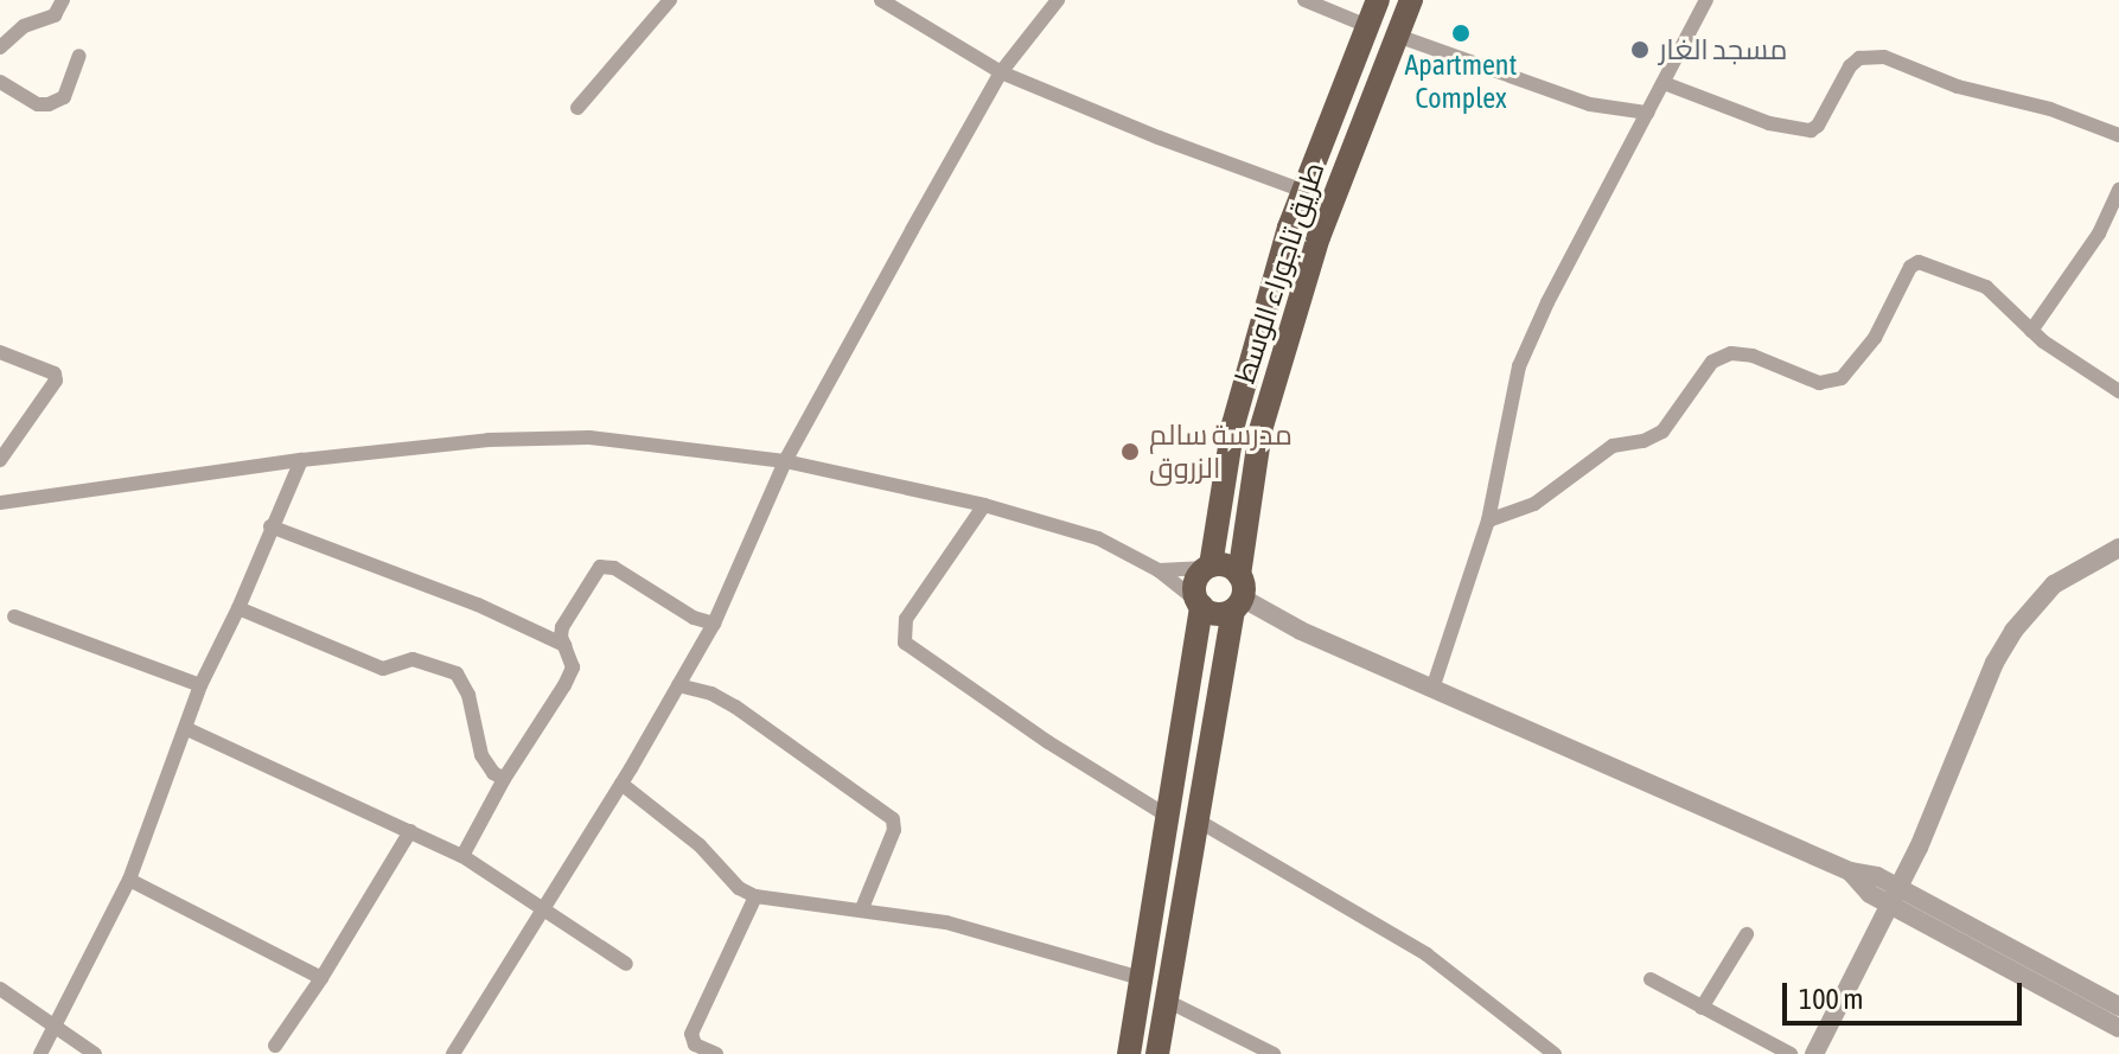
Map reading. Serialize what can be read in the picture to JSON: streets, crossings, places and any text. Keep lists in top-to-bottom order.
{
  "streets": {
    "main road": ["طريق تاجوراء الوسط"]
  },
  "places": ["Apartment Complex", "مسجد الغار", "مدرسة سالم الزروق"],
  "scale_bar": "100 m"
}
